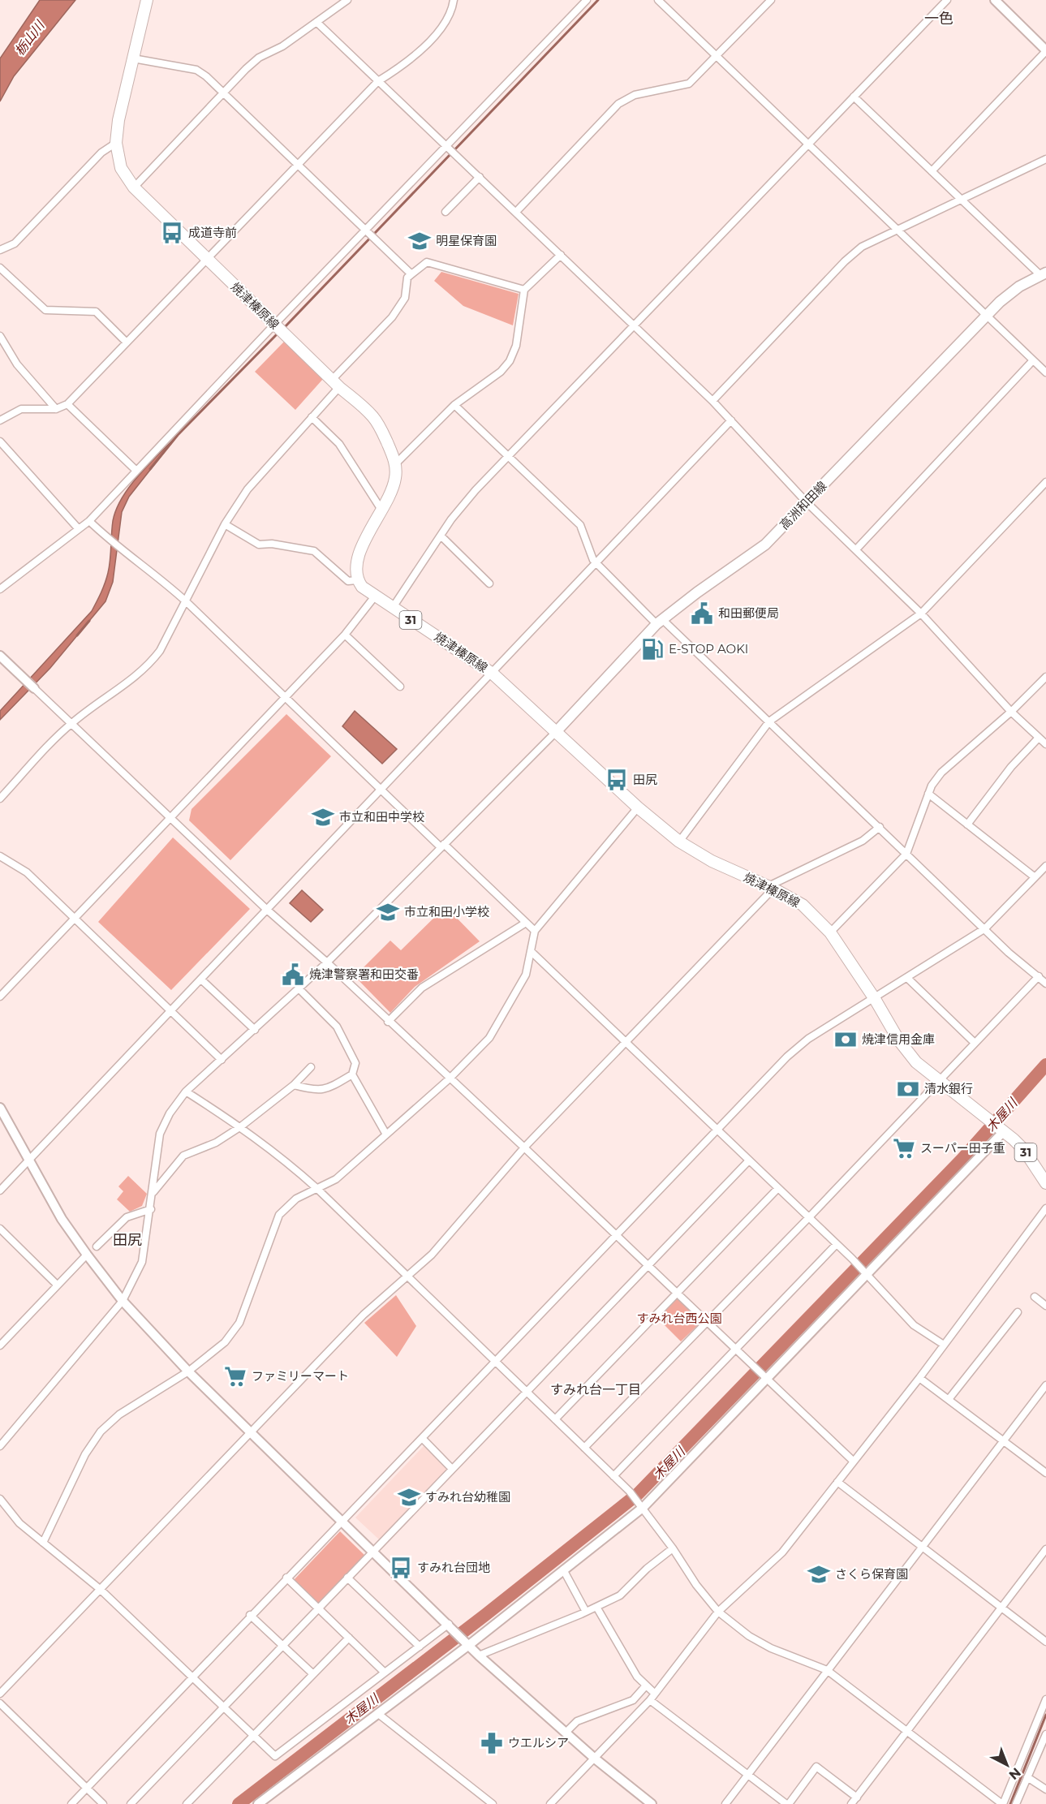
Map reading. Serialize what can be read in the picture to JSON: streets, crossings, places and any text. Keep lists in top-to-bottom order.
{
  "streets": {
    "main road": ["焼津榛原線", "高洲和田線", "31"]
  },
  "crossings": [
    ["焼津榛原線", "高洲和田線"]
  ],
  "districts": ["一色", "田尻", "すみれ台一丁目"],
  "water": ["栃山川", "木屋川"],
  "parks": ["すみれ台西公園"],
  "places": {
    "bus stop": ["成道寺前", "田尻", "すみれ台団地"],
    "school or university": [
      "明星保育園",
      "市立和田中学校",
      "市立和田小学校",
      "すみれ台幼稚園",
      "さくら保育園"
    ],
    "public building": ["和田郵便局", "焼津警察署和田交番"],
    "fuel station": ["E-STOP AOKI"],
    "bank": ["焼津信用金庫", "清水銀行"],
    "supermarket": ["スーパー田子重", "ファミリーマート"],
    "pharmacy": ["ウエルシア"]
  },
  "north": "bottom right"
}
